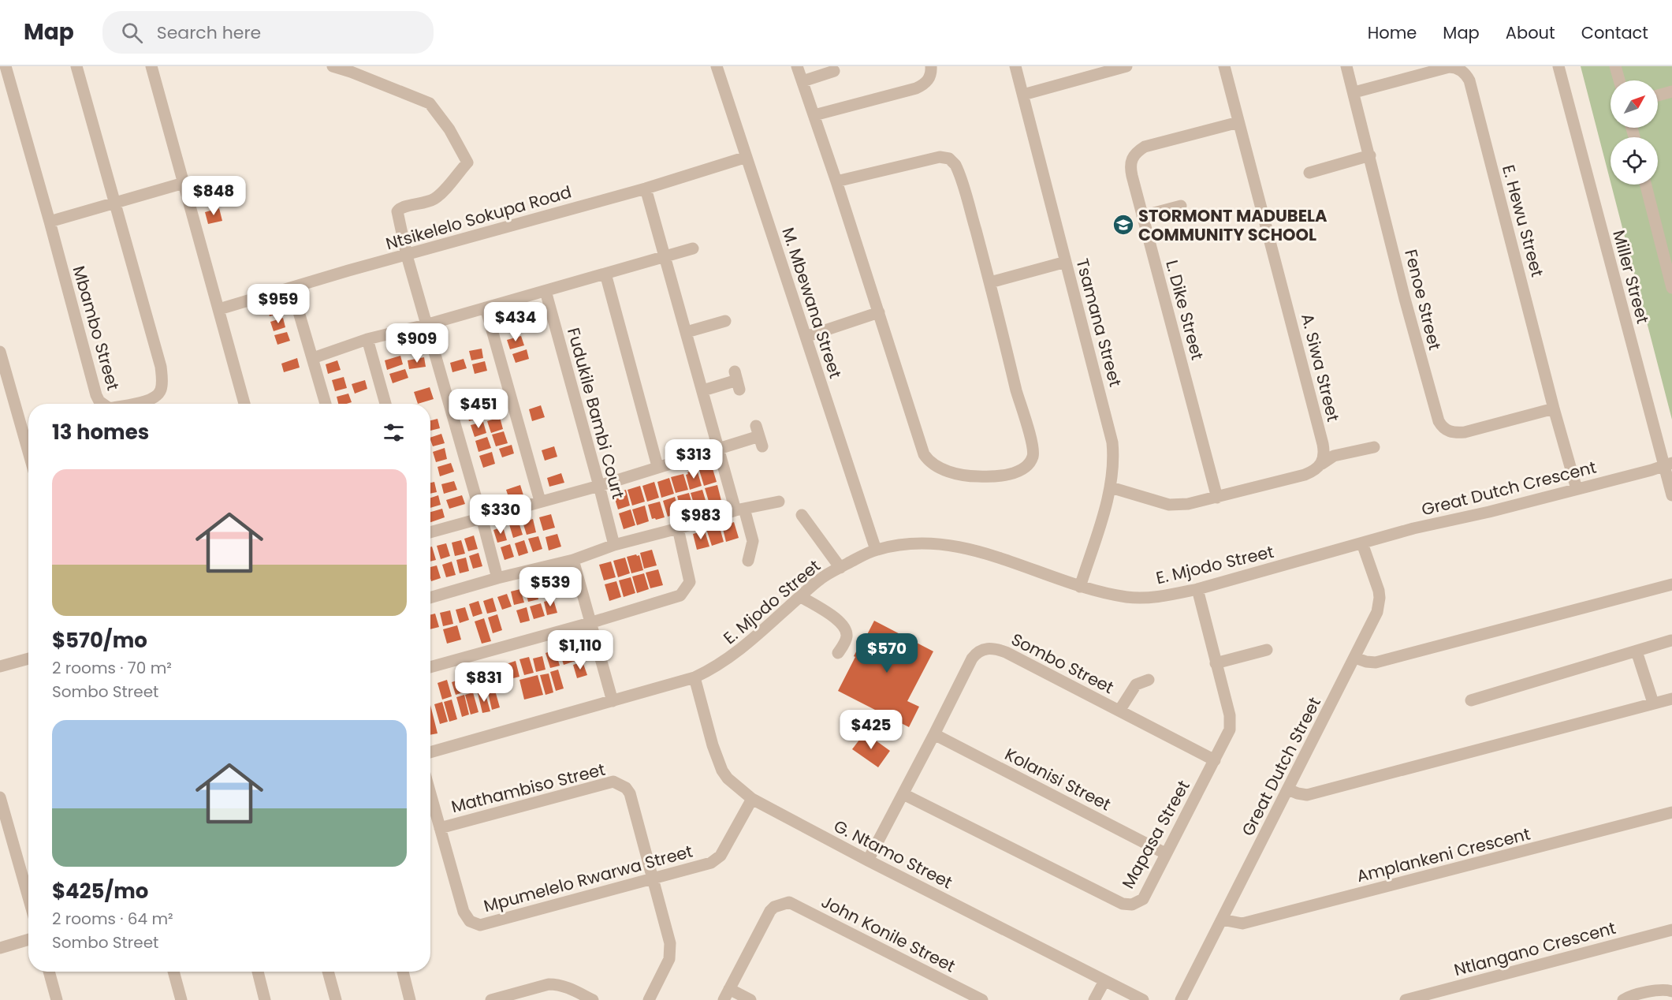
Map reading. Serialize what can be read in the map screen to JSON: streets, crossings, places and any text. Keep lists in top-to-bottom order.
{
  "streets": {
    "street": [
      "Ntsikelelo Sokupa Road",
      "E. Hewu Street",
      "Miller Street",
      "Fenoe Street",
      "M. Mbewana Street",
      "L. Dike Street",
      "Tsamana Street",
      "Mbambo Street",
      "A. Siwa Street",
      "Fudukile Bambi Court",
      "Great Dutch Crescent",
      "E. Mjodo Street",
      "Sombo Street",
      "Great Dutch Street",
      "Kolanisi Street",
      "Mathambiso Street",
      "Mapasa Street",
      "G. Ntamo Street",
      "Amplankeni Crescent",
      "Mpumelelo Rwarwa Street",
      "John Konile Street",
      "Ntlangano Crescent"
    ]
  },
  "crossings": [
    ["Ntsikelelo Sokupa Road", "M. Mbewana Street"],
    ["E. Hewu Street", "Fenoe Street"],
    ["E. Hewu Street", "Great Dutch Crescent"],
    ["Miller Street", "Great Dutch Crescent"],
    ["M. Mbewana Street", "E. Mjodo Street"],
    ["L. Dike Street", "A. Siwa Street"],
    ["Tsamana Street", "E. Mjodo Street"],
    ["Great Dutch Crescent", "E. Mjodo Street"],
    ["Great Dutch Crescent", "Great Dutch Street"],
    ["E. Mjodo Street", "Great Dutch Street"],
    ["E. Mjodo Street", "Mapasa Street"],
    ["E. Mjodo Street", "G. Ntamo Street"],
    ["Sombo Street", "Kolanisi Street"],
    ["Sombo Street", "Mapasa Street"],
    ["Sombo Street", "G. Ntamo Street"],
    ["Great Dutch Street", "Amplankeni Crescent"],
    ["Kolanisi Street", "Mapasa Street"],
    ["Mathambiso Street", "Mpumelelo Rwarwa Street"],
    ["G. Ntamo Street", "Mpumelelo Rwarwa Street"]
  ],
  "places": {
    "school or university": ["STORMONT MADUBELA COMMUNITY SCHOOL"]
  },
  "north": "top right",
  "page": {
    "header": "Map",
    "search": "Search here",
    "nav": [
      "Home",
      "Map",
      "About",
      "Contact"
    ],
    "price": [
      "$848",
      "$959",
      "$434",
      "$909",
      "$451",
      "$313",
      "$330",
      "$983",
      "$539",
      "$1,110",
      "$570",
      "$831",
      "$425"
    ],
    "heading": "13 homes",
    "list": [
      {
        "name": "$570/mo",
        "note": "2 rooms · 70 m² · Sombo Street"
      },
      {
        "name": "$425/mo",
        "note": "2 rooms · 64 m² · Sombo Street"
      }
    ]
  }
}
